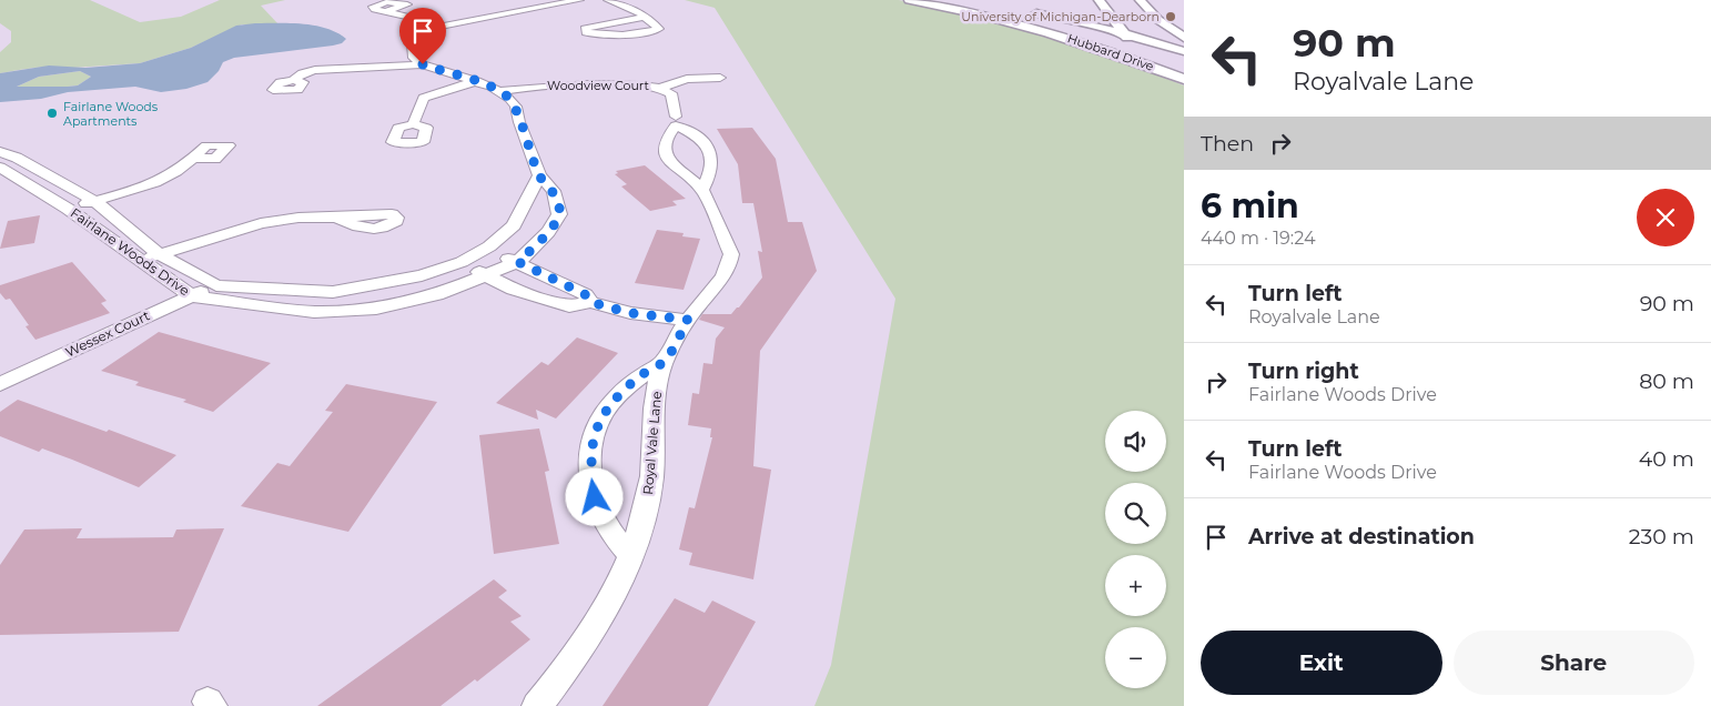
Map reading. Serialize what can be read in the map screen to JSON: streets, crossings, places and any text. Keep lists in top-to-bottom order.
{
  "streets": {
    "street": [
      "Hubbard Drive",
      "Woodview Court",
      "Fairlane Woods Drive",
      "Wessex Court",
      "Royal Vale Lane"
    ]
  },
  "crossings": [
    ["Woodview Court", "Fairlane Woods Drive"],
    ["Fairlane Woods Drive", "Wessex Court"]
  ],
  "places": ["University of Michigan-Dearborn", "Fairlane Woods Apartments"],
  "page": {
    "turn": ["90 m", "Royalvale Lane"],
    "then": "Then",
    "heading": ["6 min", "440 m · 19:24"],
    "list": [
      {
        "name": "Turn left",
        "note": "Royalvale Lane",
        "value": "90 m"
      },
      {
        "name": "Turn right",
        "note": "Fairlane Woods Drive",
        "value": "80 m"
      },
      {
        "name": "Turn left",
        "note": "Fairlane Woods Drive",
        "value": "40 m"
      },
      {
        "name": "Arrive at destination",
        "value": "230 m"
      }
    ],
    "map_buttons": ["+", "−"],
    "buttons": ["Exit", "Share"]
  }
}
